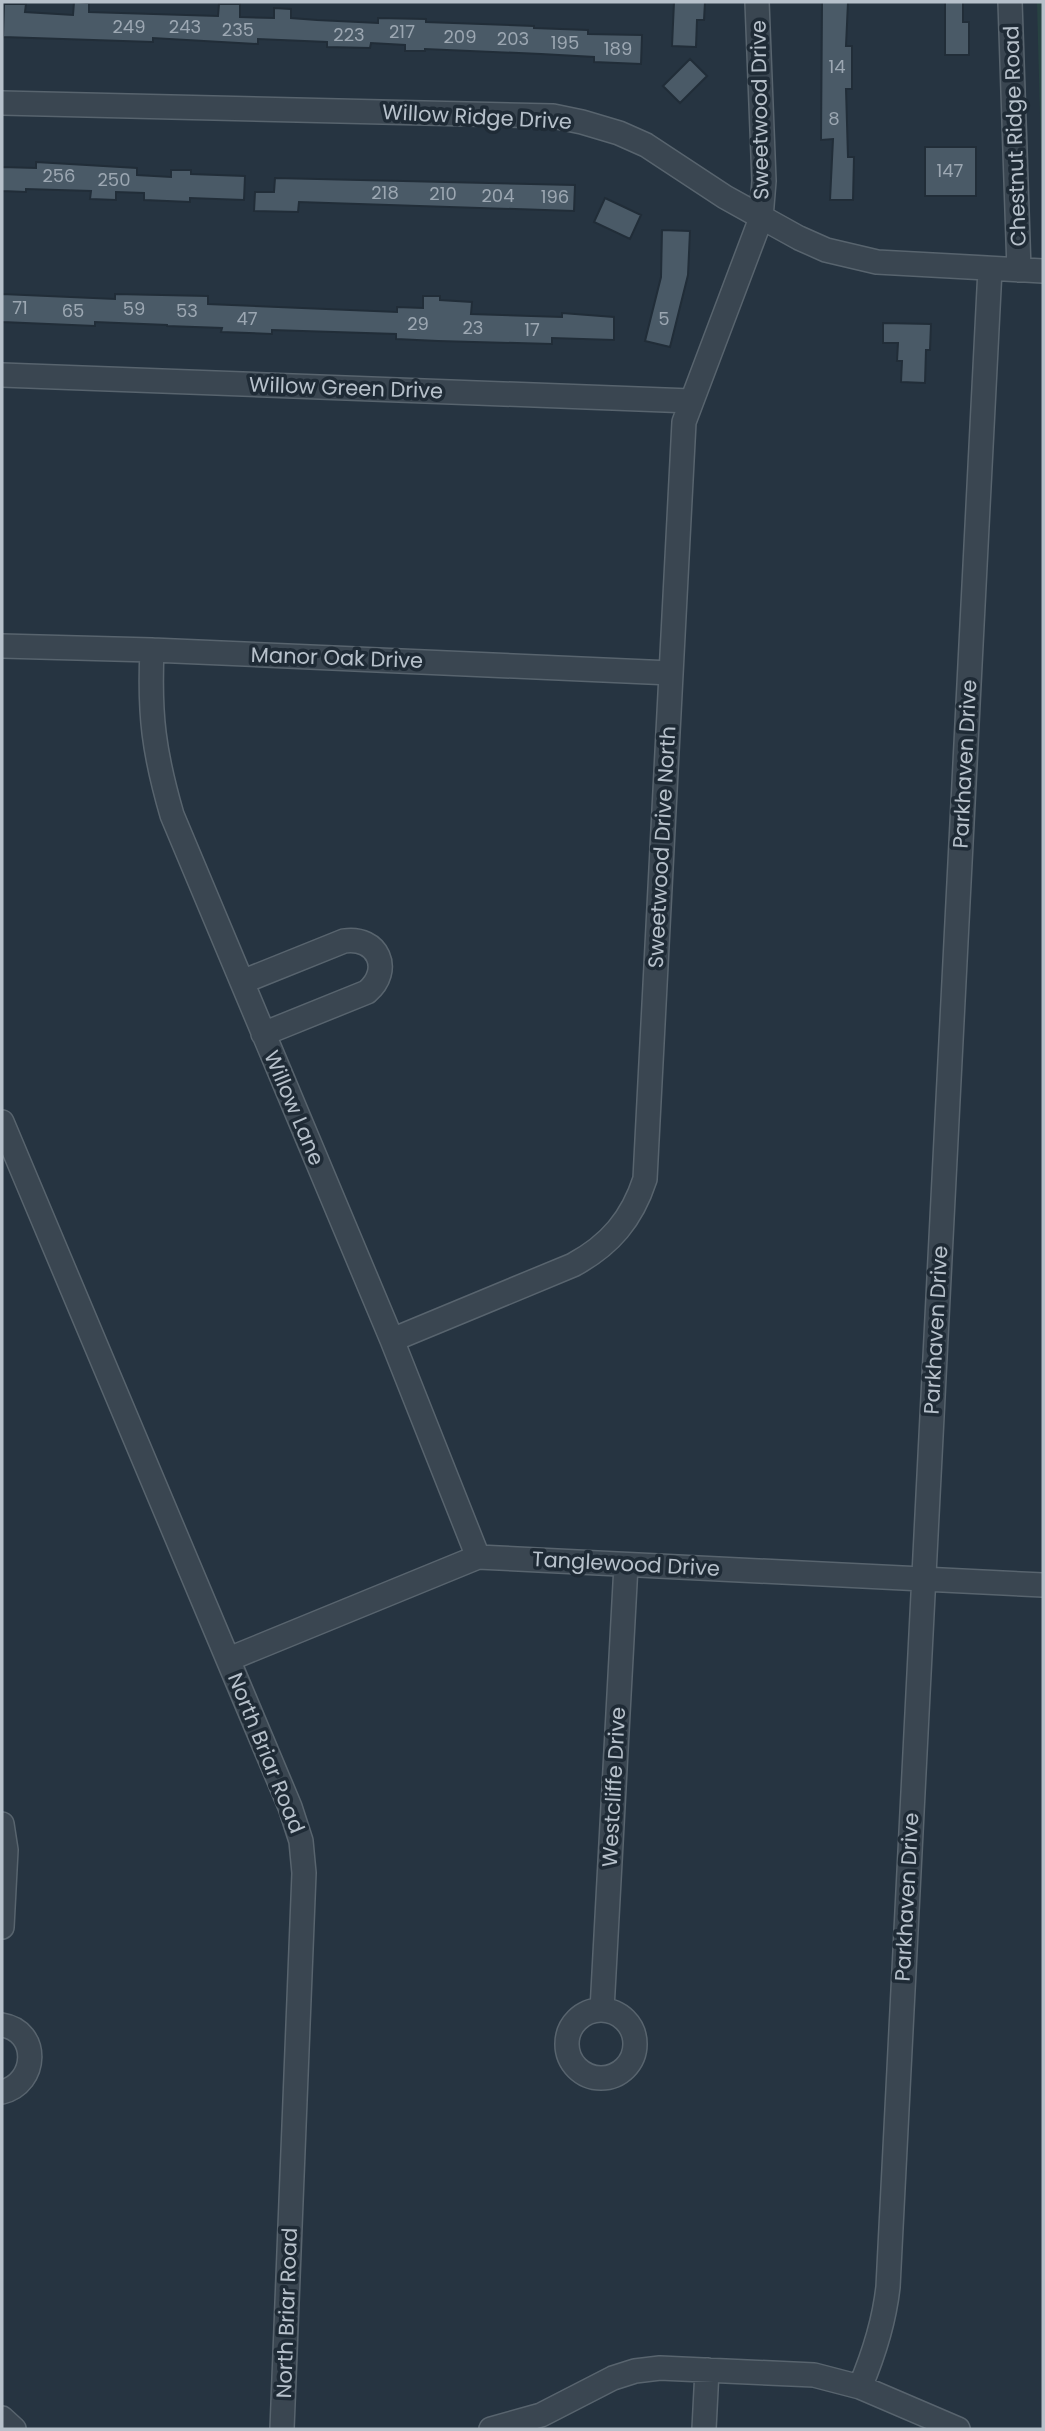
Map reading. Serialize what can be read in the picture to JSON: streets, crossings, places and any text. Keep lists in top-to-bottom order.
{
  "streets": {
    "street": [
      "Sweetwood Drive",
      "Willow Ridge Drive",
      "Chestnut Ridge Road",
      "Willow Green Drive",
      "Manor Oak Drive",
      "Parkhaven Drive",
      "Sweetwood Drive North",
      "Willow Lane",
      "Tanglewood Drive",
      "North Briar Road",
      "Westcliffe Drive"
    ]
  },
  "crossings": [
    ["Sweetwood Drive", "Willow Ridge Drive"],
    ["Sweetwood Drive", "Sweetwood Drive North"],
    ["Willow Ridge Drive", "Chestnut Ridge Road"],
    ["Willow Ridge Drive", "Parkhaven Drive"],
    ["Willow Ridge Drive", "Sweetwood Drive North"],
    ["Willow Green Drive", "Sweetwood Drive North"],
    ["Manor Oak Drive", "Sweetwood Drive North"],
    ["Manor Oak Drive", "Willow Lane"],
    ["Parkhaven Drive", "Tanglewood Drive"],
    ["Sweetwood Drive North", "Willow Lane"],
    ["Willow Lane", "Tanglewood Drive"],
    ["Tanglewood Drive", "North Briar Road"],
    ["Tanglewood Drive", "Westcliffe Drive"]
  ],
  "house_numbers": [
    "249",
    "243",
    "235",
    "217",
    "223",
    "209",
    "203",
    "195",
    "189",
    "14",
    "8",
    "147",
    "256",
    "250",
    "218",
    "210",
    "204",
    "196",
    "71",
    "59",
    "65",
    "53",
    "47",
    "5",
    "29",
    "23",
    "17"
  ]
}
